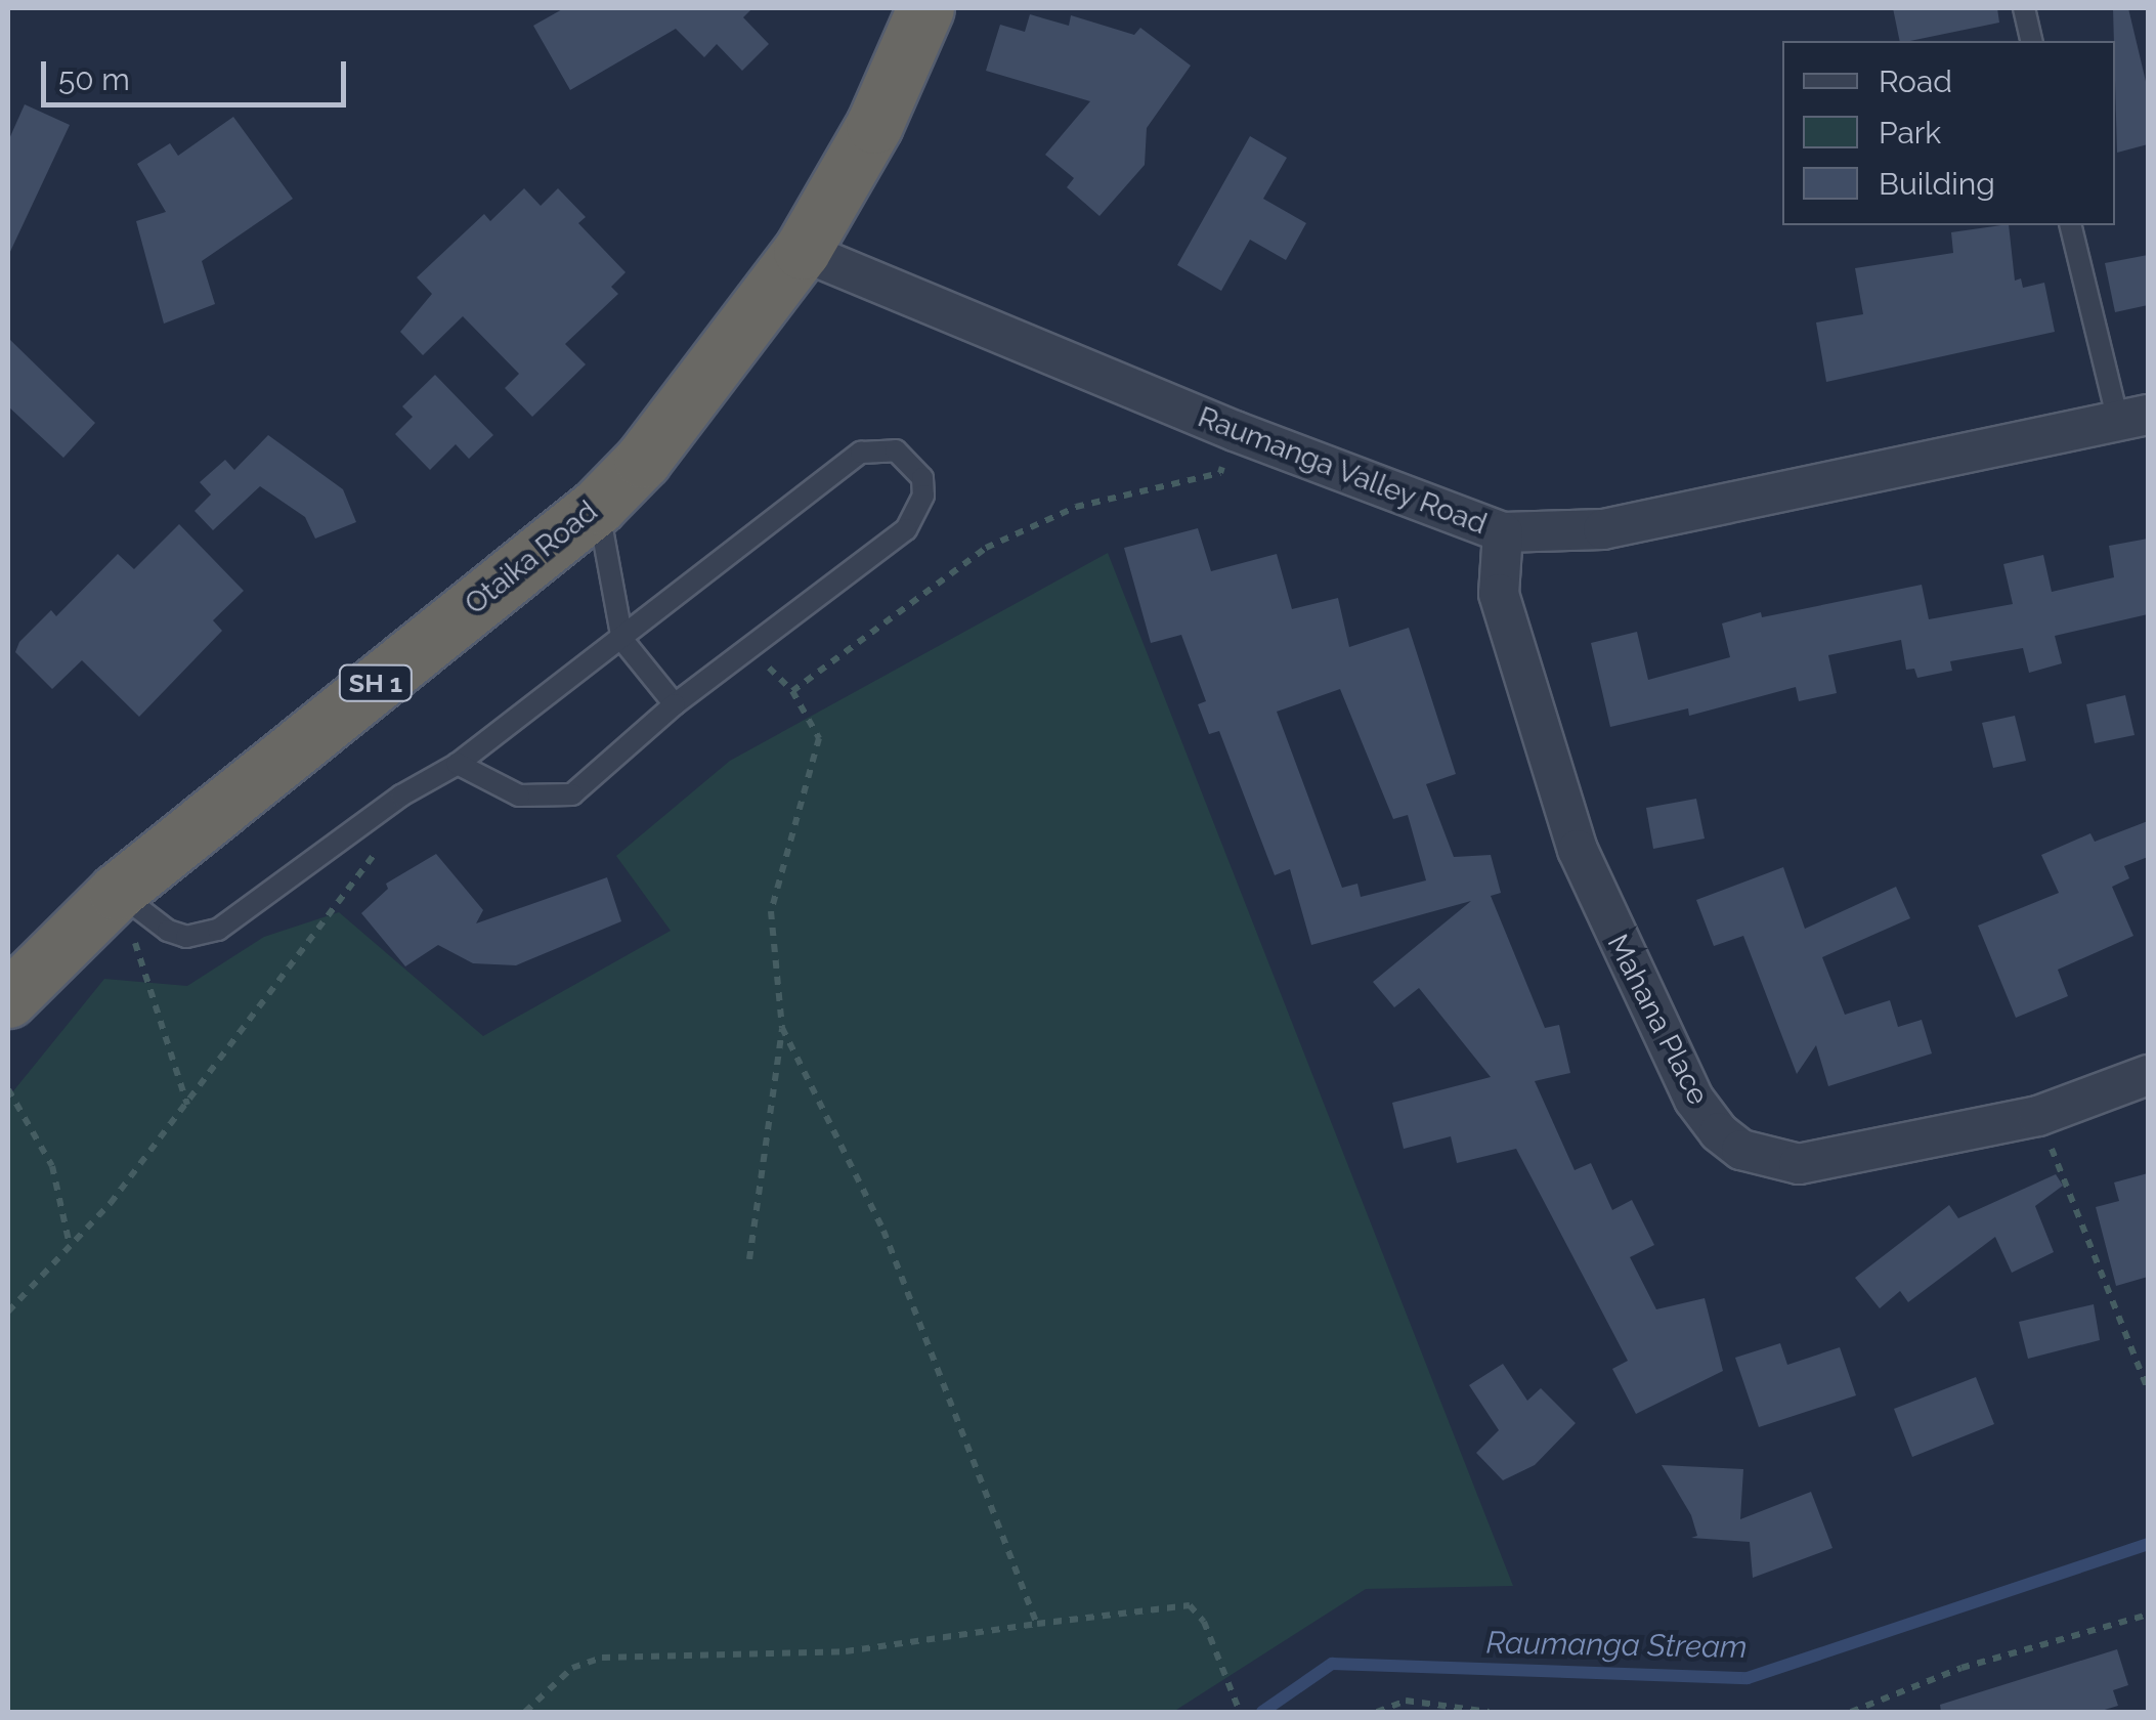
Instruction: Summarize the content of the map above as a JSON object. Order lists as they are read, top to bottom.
{
  "streets": {
    "highway": ["Otaika Road", "SH 1"],
    "street": ["Raumanga Valley Road", "Mahana Place"]
  },
  "crossings": [
    ["Raumanga Valley Road", "Otaika Road"],
    ["Raumanga Valley Road", "Mahana Place"]
  ],
  "water": ["Raumanga Stream"],
  "legend": ["Road", "Park", "Building"],
  "scale_bar": "50 m"
}
